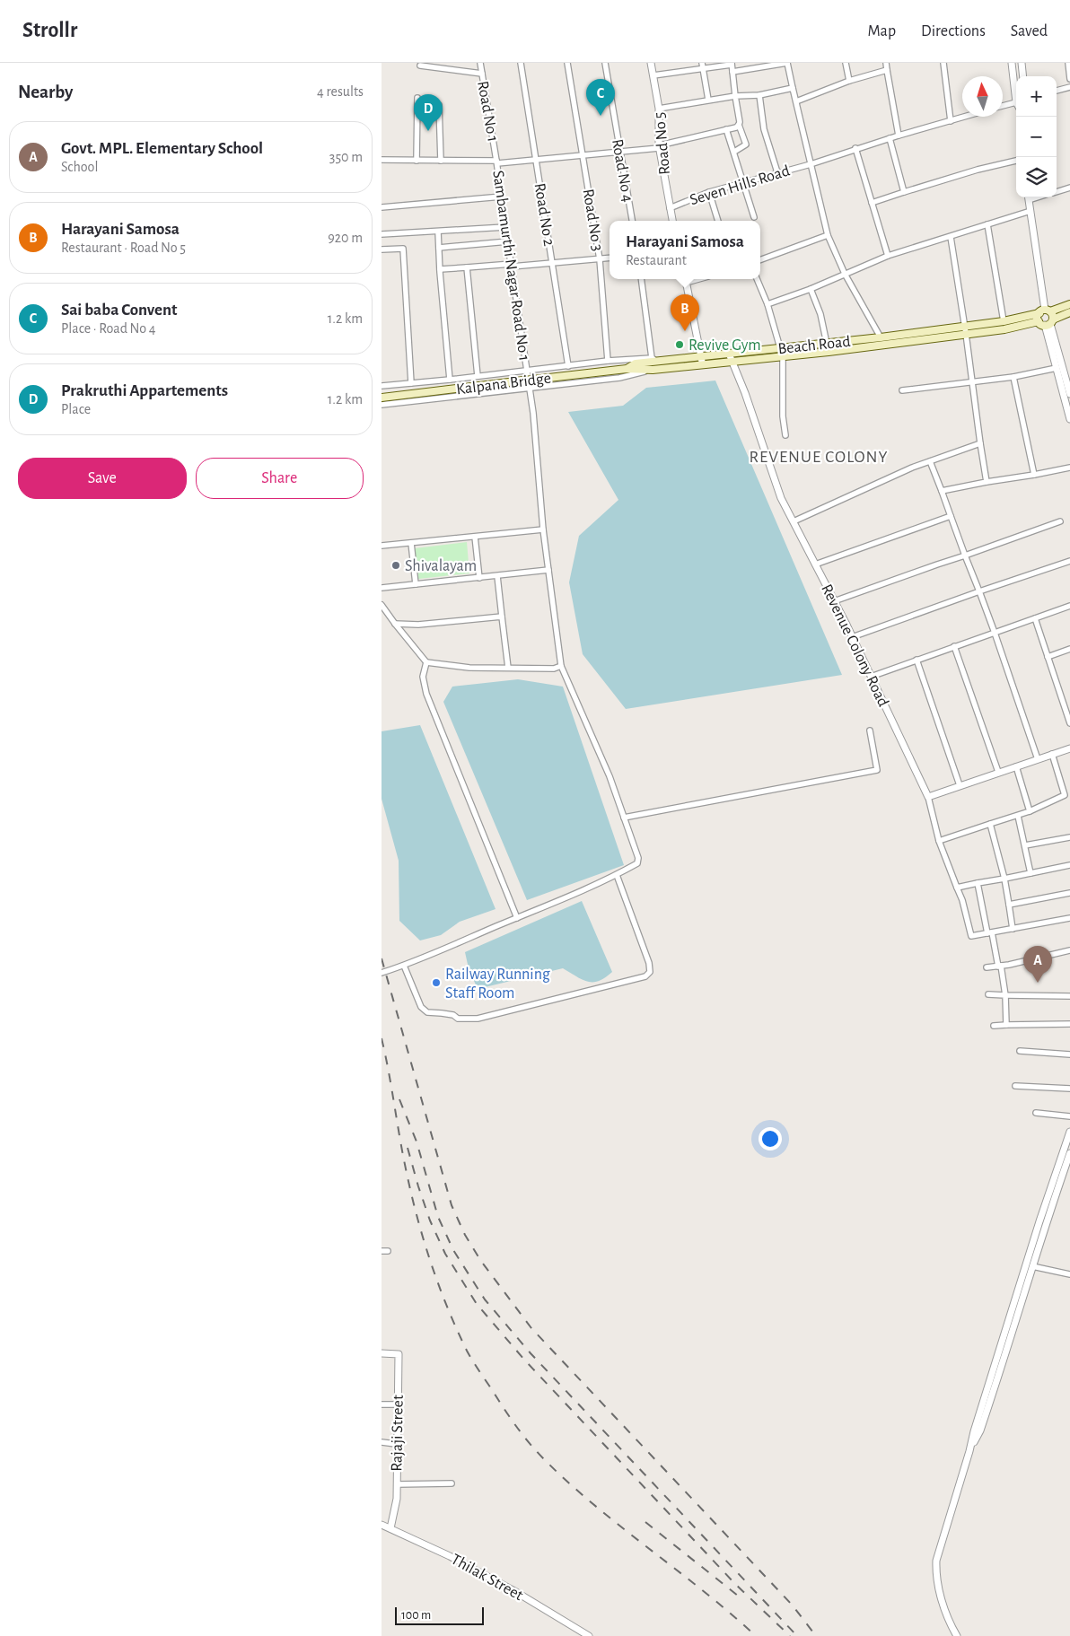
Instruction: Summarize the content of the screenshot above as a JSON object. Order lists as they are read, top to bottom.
{
  "streets": {
    "main road": ["Beach Road", "Kalpana Bridge"],
    "street": [
      "Road No 1",
      "Road No 5",
      "Road No 4",
      "Seven Hills Road",
      "Road No 2",
      "Road No 3",
      "Sambamurthi Nagar Road No 1",
      "Revenue Colony Road",
      "Rajaji Street",
      "Thilak Street"
    ]
  },
  "crossings": [
    ["Road No 1", "Sambamurthi Nagar Road No 1"],
    ["Road No 5", "Seven Hills Road"],
    ["Beach Road", "Kalpana Bridge"],
    ["Beach Road", "Revenue Colony Road"],
    ["Rajaji Street", "Thilak Street"]
  ],
  "districts": ["REVENUE COLONY"],
  "places": ["Revive Gym", "Shivalayam", "Railway Running Staff Room"],
  "scale_bar": "100 m",
  "north": "top",
  "page": {
    "header": "Strollr",
    "nav": ["Map", "Directions", "Saved"],
    "heading": ["Nearby", "4 results"],
    "map_buttons": ["+", "−"],
    "pins": [
      "C",
      "D",
      "B",
      "A"
    ],
    "list": [
      {
        "mark": "A",
        "name": "Govt. MPL. Elementary School",
        "note": "School",
        "value": "350 m"
      },
      {
        "mark": "B",
        "name": "Harayani Samosa",
        "note": "Restaurant · Road No 5",
        "value": "920 m"
      },
      {
        "mark": "C",
        "name": "Sai baba Convent",
        "note": "Place · Road No 4",
        "value": "1.2 km"
      },
      {
        "mark": "D",
        "name": "Prakruthi Appartements",
        "note": "Place",
        "value": "1.2 km"
      }
    ],
    "popup": ["Harayani Samosa", "Restaurant"],
    "buttons": ["Save", "Share"],
    "scale": "100 m"
  }
}
